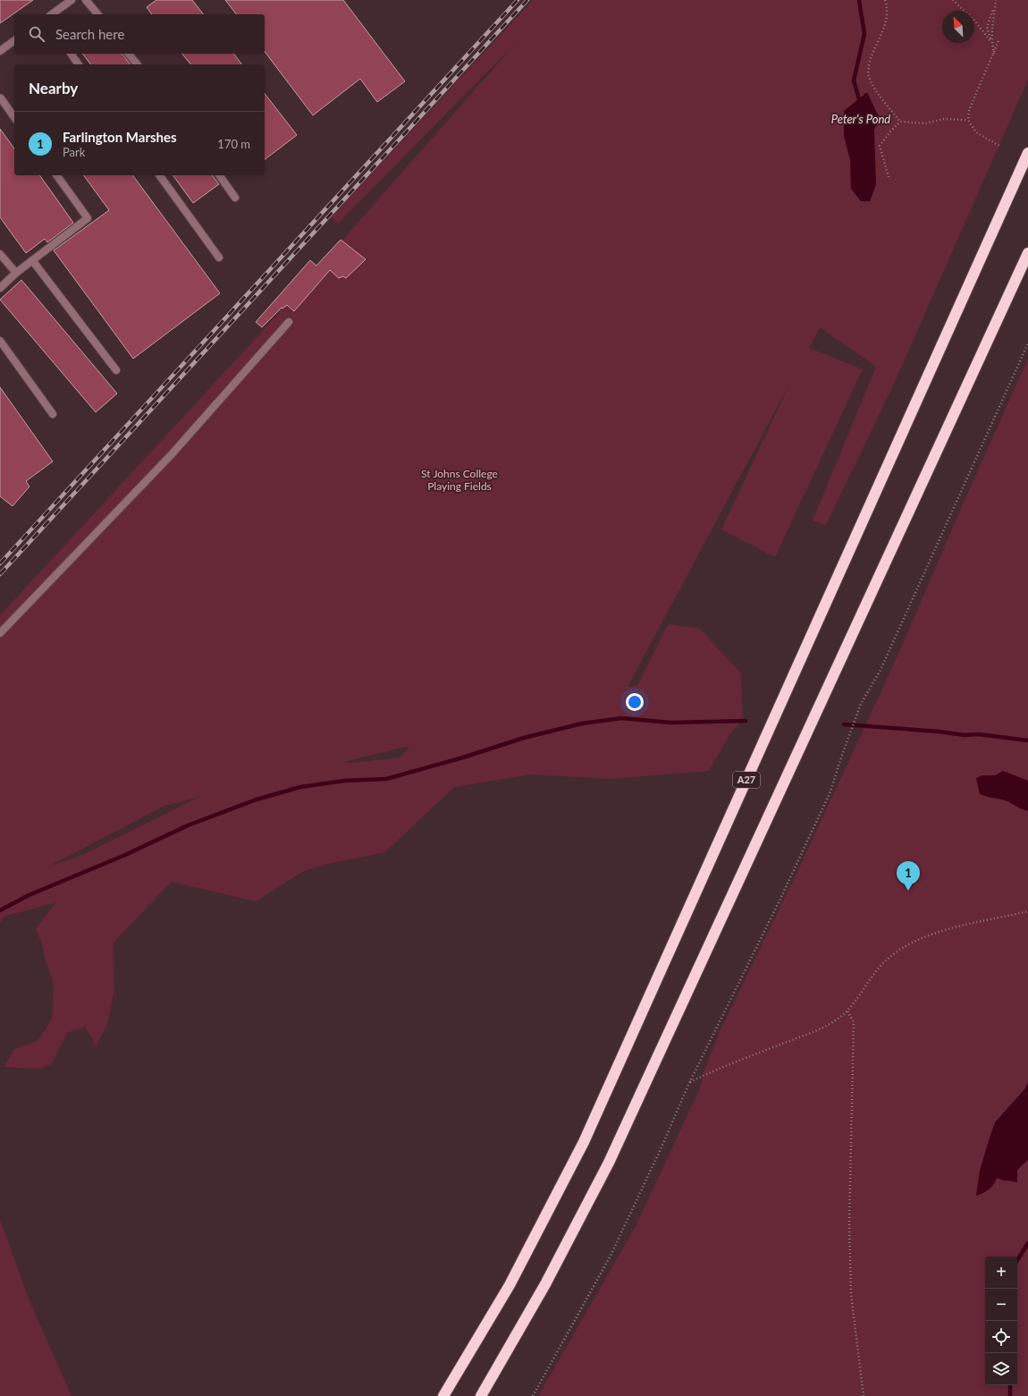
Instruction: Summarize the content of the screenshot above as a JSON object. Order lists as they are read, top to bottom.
{
  "streets": {
    "highway": ["A27"]
  },
  "water": ["Peter's Pond"],
  "parks": ["St Johns College Playing Fields"],
  "north": "top left",
  "page": {
    "search": "Search here",
    "heading": "Nearby",
    "list": [
      {
        "mark": "1",
        "name": "Farlington Marshes",
        "note": "Park",
        "value": "170 m"
      }
    ],
    "pins": "1",
    "map_buttons": ["+", "−"]
  }
}
